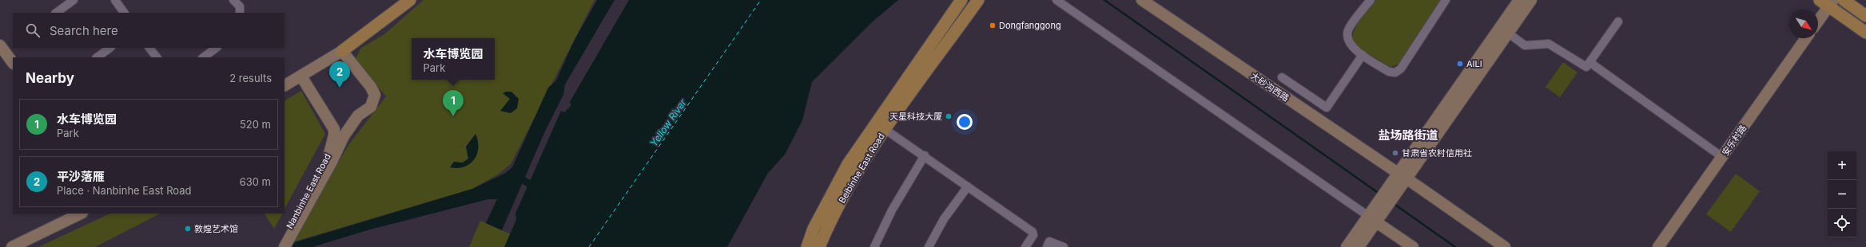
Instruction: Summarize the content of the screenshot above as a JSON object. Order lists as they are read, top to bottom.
{
  "streets": {
    "main road": [
      "大砂沟西路",
      "安乐村路",
      "Beibinhe East Road",
      "Nanbinhe East Road"
    ]
  },
  "districts": ["盐场路街道"],
  "water": ["Yellow River"],
  "places": [
    "Dongfanggong",
    "AILI",
    "天星科技大厦",
    "甘肃省农村信用社",
    "敦煌艺术馆"
  ],
  "north": "bottom right",
  "page": {
    "search": "Search here",
    "popup": ["水车博览园", "Park"],
    "heading": ["Nearby", "2 results"],
    "pins": ["2", "1"],
    "list": [
      {
        "mark": "1",
        "name": "水车博览园",
        "note": "Park",
        "value": "520 m"
      },
      {
        "mark": "2",
        "name": "平沙落雁",
        "note": "Place · Nanbinhe East Road",
        "value": "630 m"
      }
    ],
    "map_buttons": ["+", "−"]
  }
}
